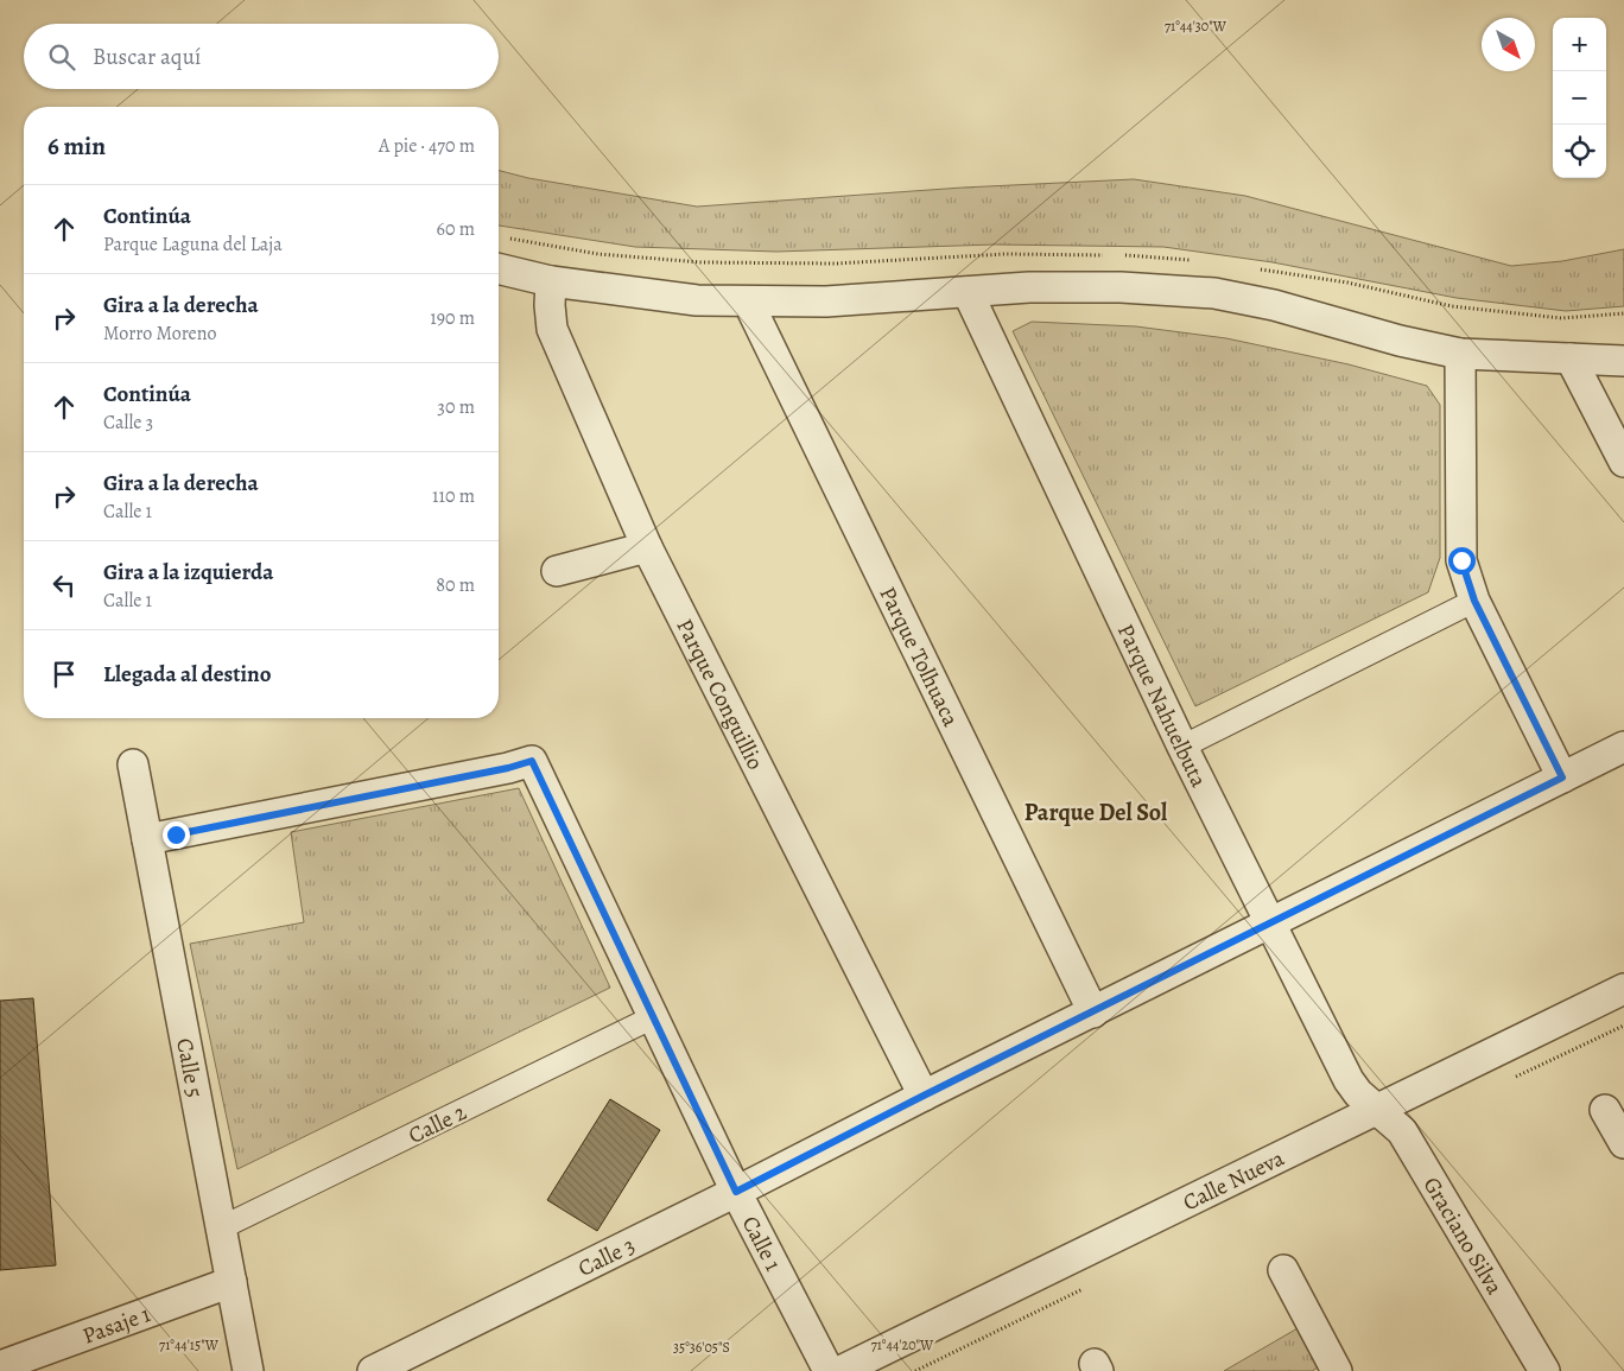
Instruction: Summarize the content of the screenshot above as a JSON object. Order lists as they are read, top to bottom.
{
  "streets": {
    "street": [
      "Parque Tolhuaca",
      "Parque Conguillio",
      "Parque Nahuelbuta",
      "Calle 5",
      "Calle 2",
      "Calle Nueva",
      "Graciano Silva",
      "Calle 1",
      "Calle 3",
      "Pasaje 1"
    ]
  },
  "crossings": [
    ["Parque Tolhuaca", "Calle 3"],
    ["Parque Conguillio", "Calle 3"],
    ["Parque Nahuelbuta", "Calle Nueva"],
    ["Parque Nahuelbuta", "Graciano Silva"],
    ["Parque Nahuelbuta", "Calle 3"],
    ["Calle 5", "Calle 2"],
    ["Calle 5", "Calle 1"],
    ["Calle 5", "Pasaje 1"],
    ["Calle 2", "Calle 1"],
    ["Calle Nueva", "Graciano Silva"],
    ["Calle 1", "Calle 3"]
  ],
  "districts": ["Parque Del Sol"],
  "north": "bottom right",
  "page": {
    "map_buttons": ["+", "−"],
    "search": "Buscar aquí",
    "heading": ["6 min", "A pie · 470 m"],
    "list": [
      ["Continúa", "Parque Laguna del Laja", "60 m"],
      ["Gira a la derecha", "Morro Moreno", "190 m"],
      ["Continúa", "Calle 3", "30 m"],
      ["Gira a la derecha", "Calle 1", "110 m"],
      ["Gira a la izquierda", "Calle 1", "80 m"],
      "Llegada al destino"
    ]
  },
  "coordinates": [
    "71°44'30\"W",
    "71°44'15\"W",
    "71°44'20\"W",
    "35°36'05\"S"
  ]
}
